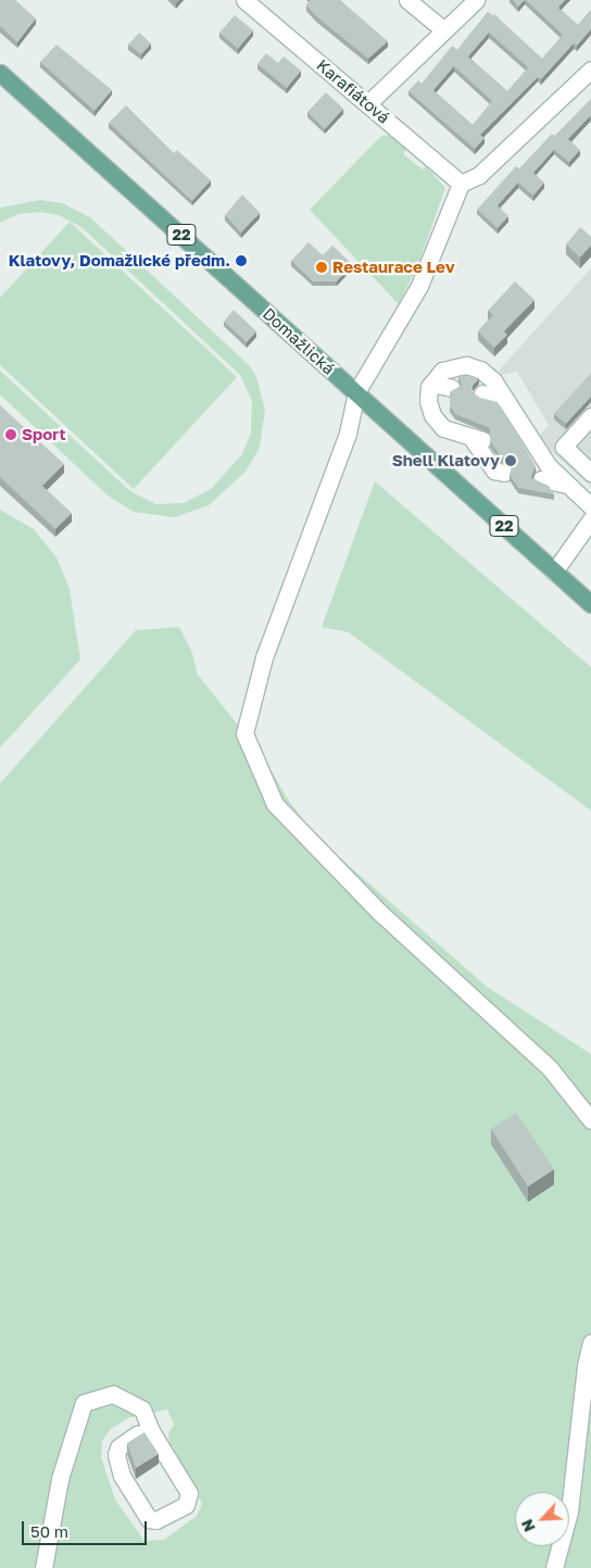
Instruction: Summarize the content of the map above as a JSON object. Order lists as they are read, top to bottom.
{
  "streets": {
    "main road": ["22", "Domažlická"],
    "street": ["Karafiátová"]
  },
  "places": [
    "Klatovy, Domažlické předm.",
    "Restaurace Lev",
    "Sport",
    "Shell Klatovy"
  ],
  "scale_bar": "50 m",
  "north": "bottom left"
}
